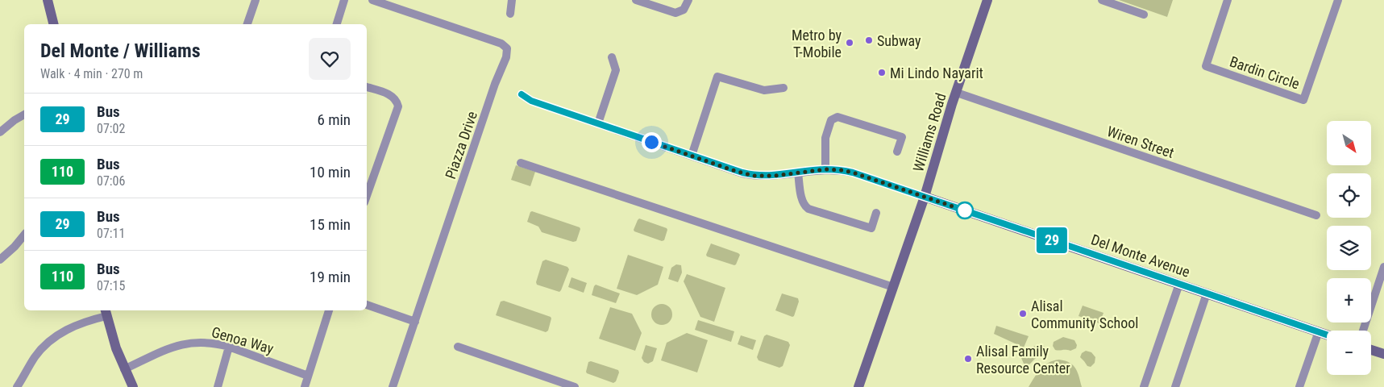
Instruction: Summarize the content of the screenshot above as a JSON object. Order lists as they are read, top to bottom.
{
  "streets": {
    "street": [
      "Bardin Circle",
      "Williams Road",
      "Wiren Street",
      "Piazza Drive",
      "Del Monte Avenue",
      "Genoa Way"
    ]
  },
  "crossings": [
    ["Williams Road", "Wiren Street"],
    ["Williams Road", "Del Monte Avenue"]
  ],
  "places": [
    "Subway",
    "Metro by T-Mobile",
    "Mi Lindo Nayarit",
    "Alisal Community School",
    "Alisal Family Resource Center"
  ],
  "lines": ["bus line 29"],
  "north": "bottom right",
  "page": {
    "on_map": "29",
    "heading": ["Del Monte / Williams", "Walk · 4 min · 270 m"],
    "list": [
      {
        "mark": "29",
        "name": "Bus",
        "note": "07:02",
        "value": "6 min"
      },
      {
        "mark": "110",
        "name": "Bus",
        "note": "07:06",
        "value": "10 min"
      },
      {
        "mark": "29",
        "name": "Bus",
        "note": "07:11",
        "value": "15 min"
      },
      {
        "mark": "110",
        "name": "Bus",
        "note": "07:15",
        "value": "19 min"
      }
    ],
    "map_buttons": ["+", "−"]
  }
}
